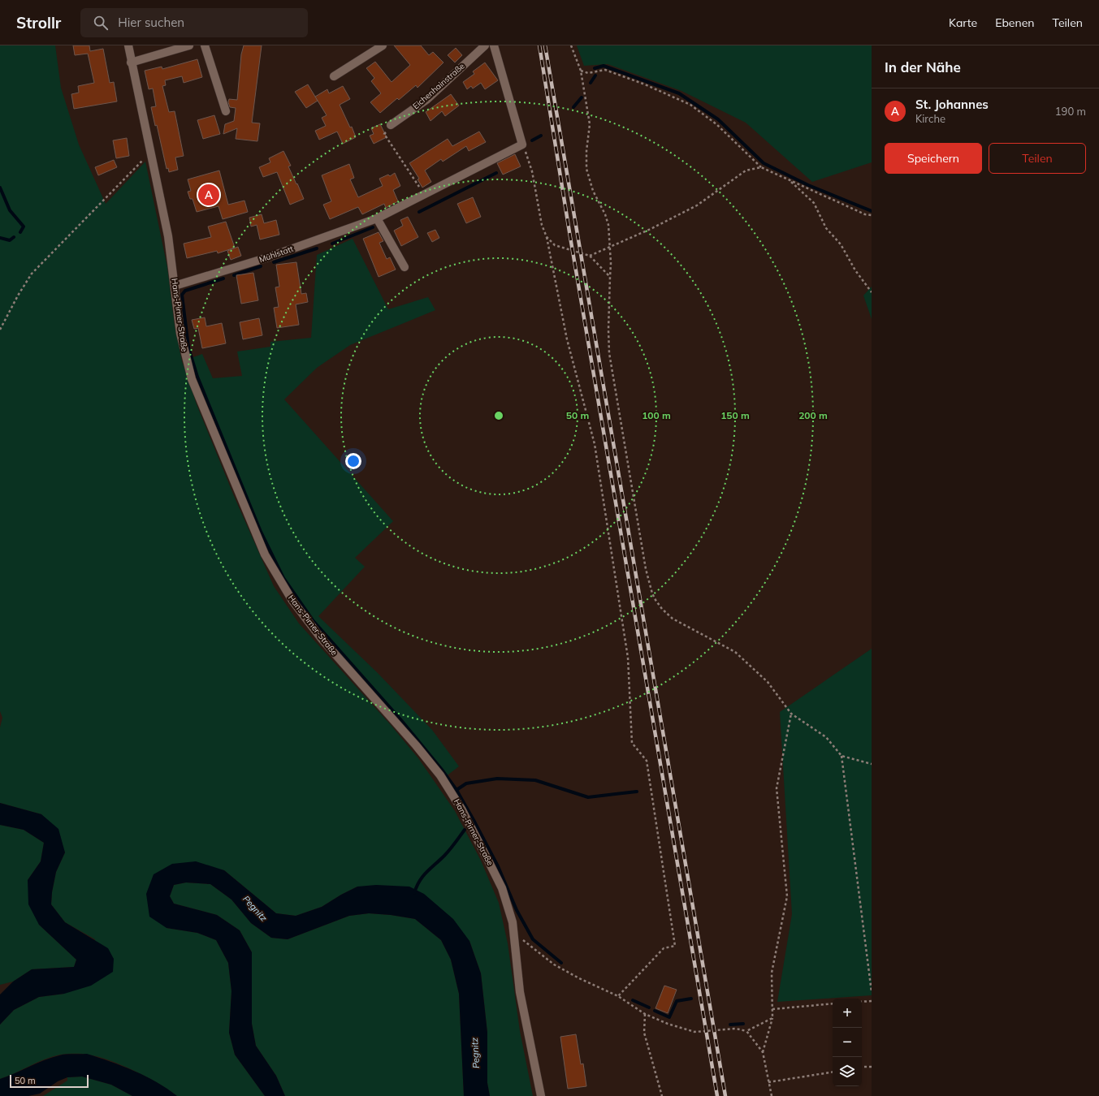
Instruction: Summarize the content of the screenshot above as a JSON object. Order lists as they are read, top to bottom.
{
  "streets": {
    "street": ["Eichenhainstraße", "Mühlstatt", "Hans-Pirner-Straße"]
  },
  "crossings": [
    ["Mühlstatt", "Hans-Pirner-Straße"]
  ],
  "water": ["Pegnitz"],
  "scale_bar": "50 m",
  "page": {
    "header": "Strollr",
    "search": "Hier suchen",
    "nav": ["Karte", "Ebenen", "Teilen"],
    "heading": "In der Nähe",
    "list": [
      {
        "mark": "A",
        "name": "St. Johannes",
        "note": "Kirche",
        "value": "190 m"
      }
    ],
    "buttons": ["Speichern", "Teilen"],
    "pins": "A",
    "map_buttons": ["+", "−"],
    "scale": "50 m"
  },
  "rings": [
    "50 m",
    "100 m",
    "150 m",
    "200 m"
  ]
}
